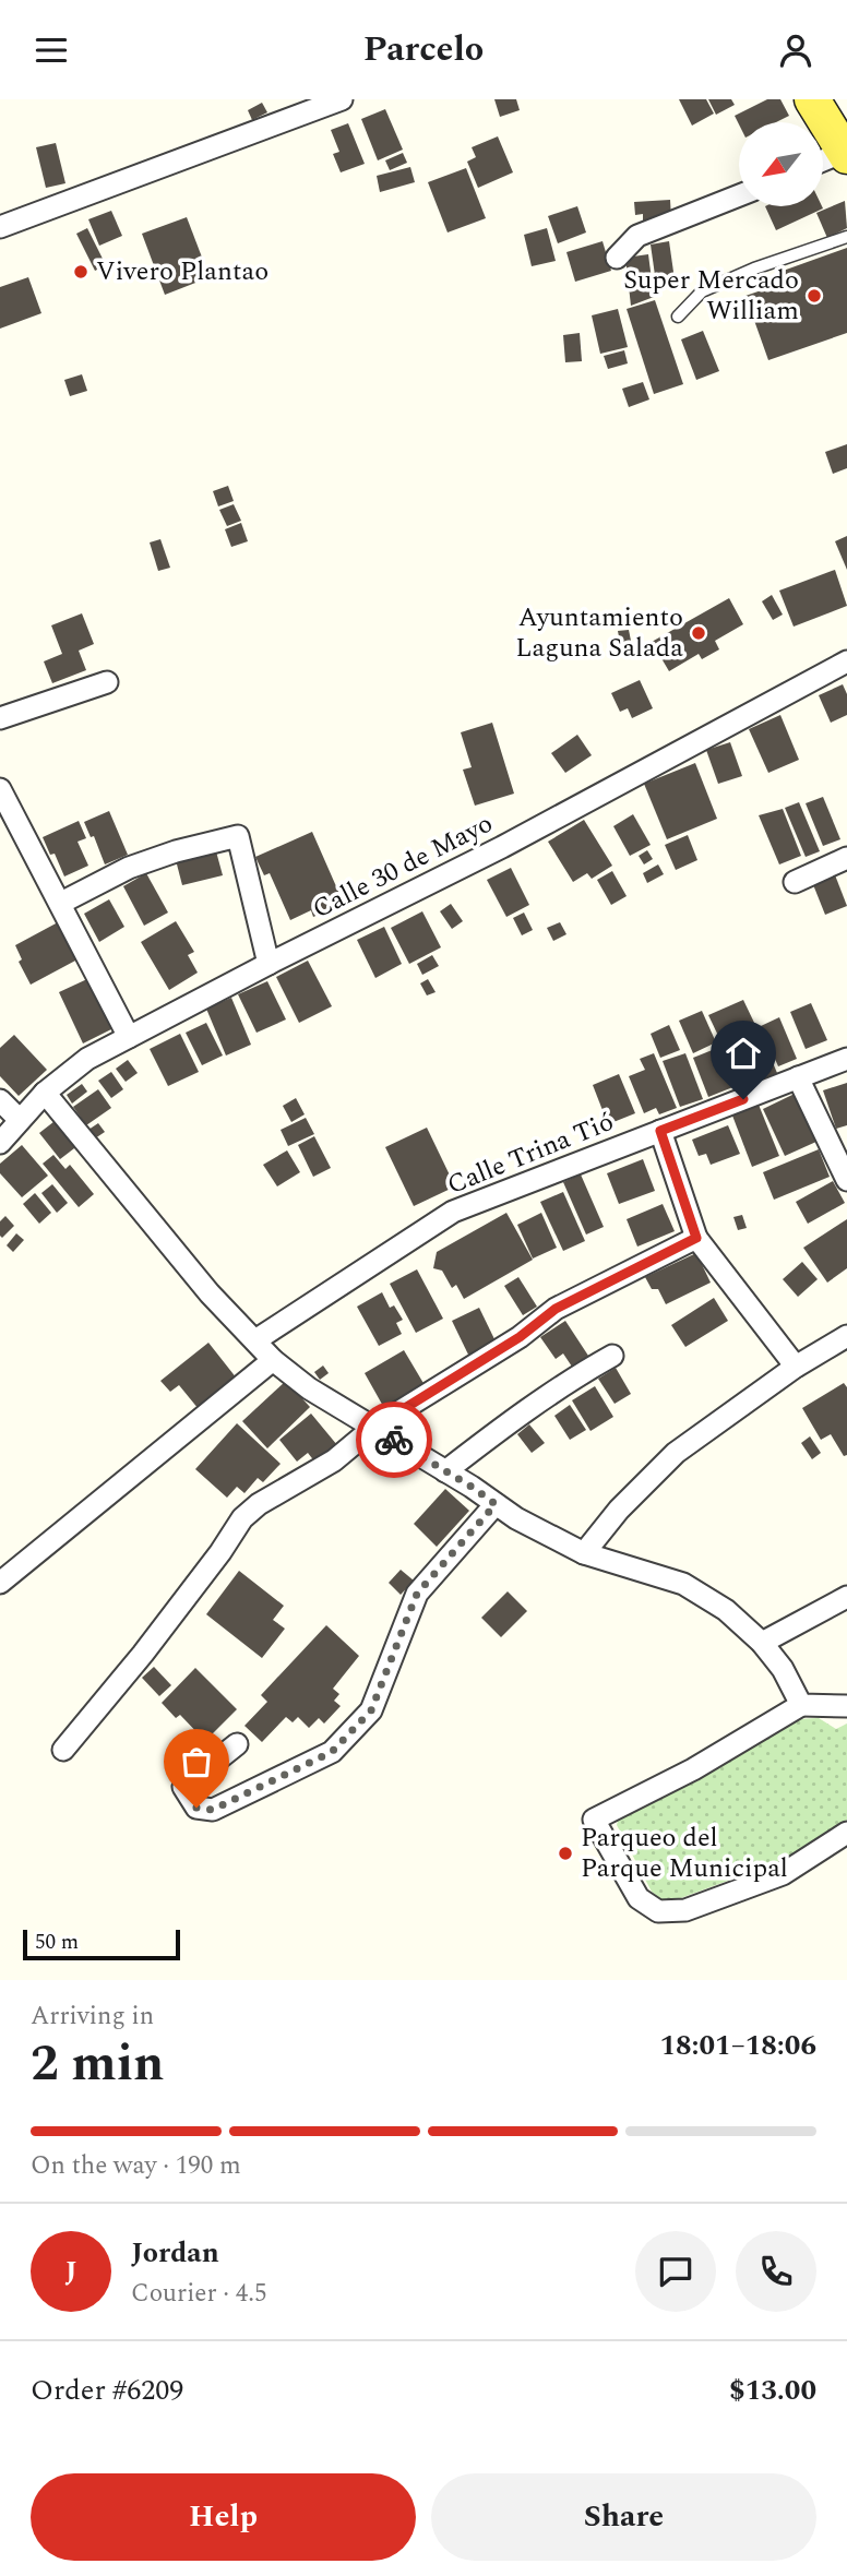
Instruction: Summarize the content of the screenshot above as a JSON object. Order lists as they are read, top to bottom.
{
  "streets": {
    "street": ["Calle 30 de Mayo", "Calle Trina Tió"]
  },
  "places": [
    "Vivero Plantao",
    "Super Mercado William",
    "Ayuntamiento Laguna Salada",
    "Parqueo del Parque Municipal"
  ],
  "scale_bar": "50 m",
  "north": "bottom left",
  "page": {
    "header": "Parcelo",
    "scale": "50 m",
    "heading": ["2 min", "Arriving in", "18:01–18:06"],
    "panel": [
      "Jordan",
      "Courier · 4.5",
      "Order #6209",
      "$13.00"
    ],
    "bar": "On the way · 190 m",
    "round": "J",
    "buttons": ["Help", "Share"]
  }
}
